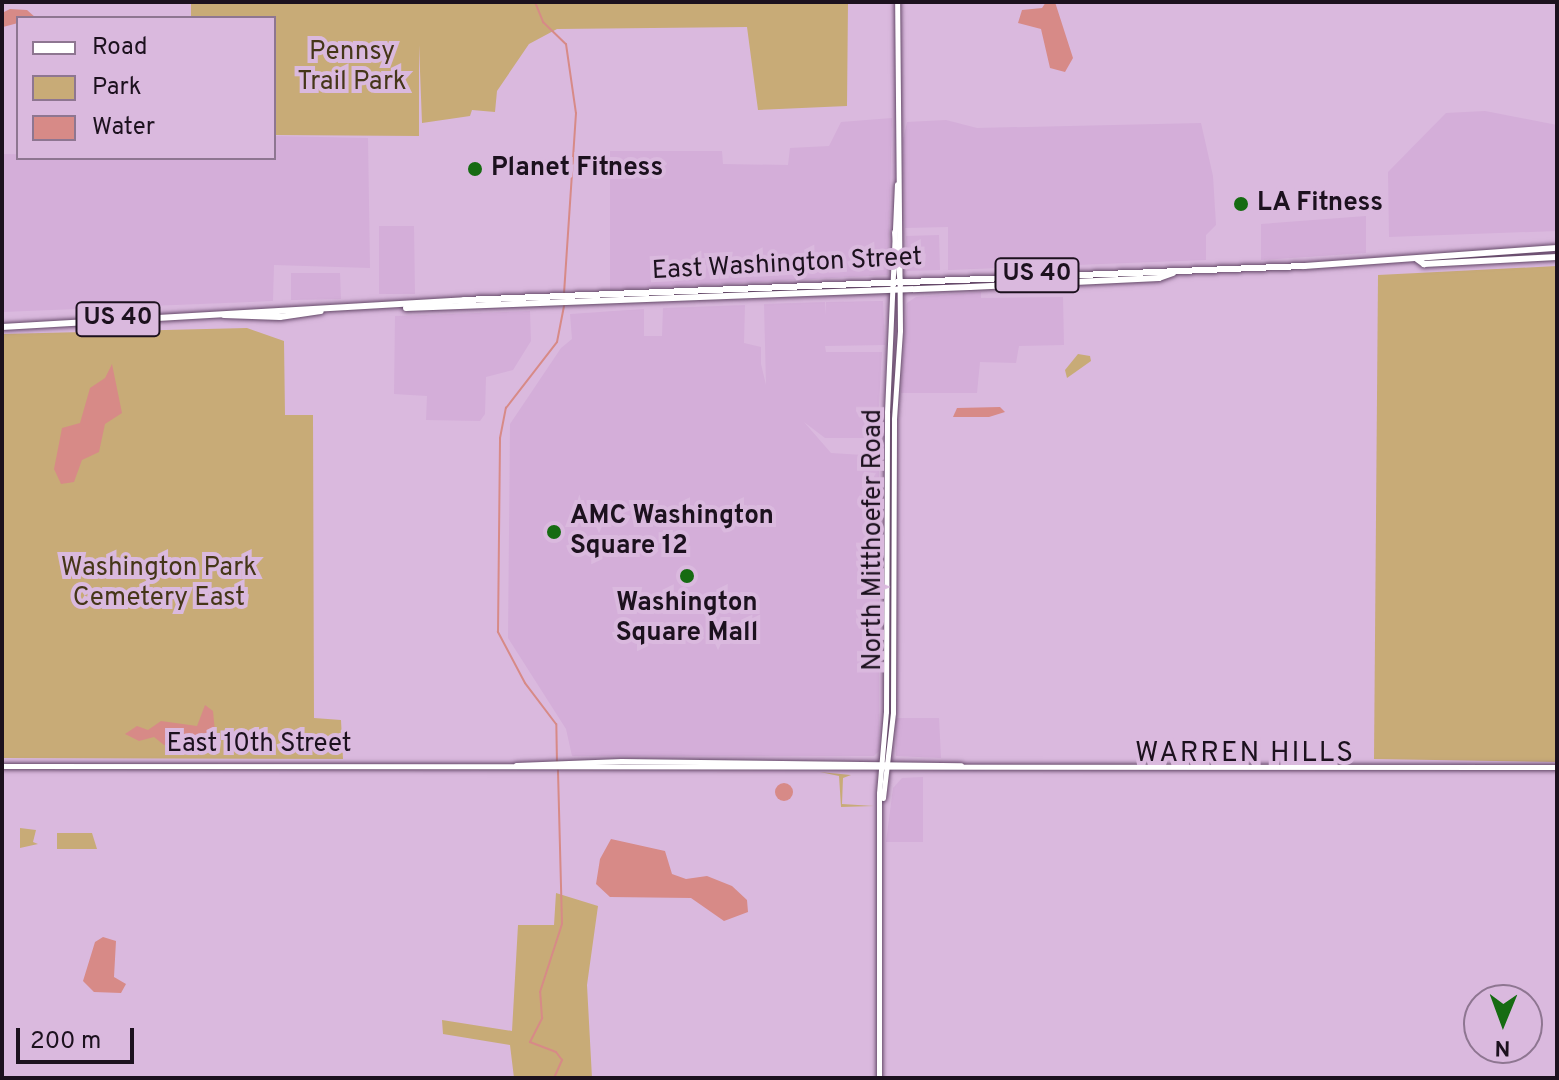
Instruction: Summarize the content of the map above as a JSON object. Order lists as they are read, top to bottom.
{
  "streets": {
    "main road": [
      "East Washington Street",
      "US 40",
      "North Mitthoefer Road",
      "East 10th Street"
    ]
  },
  "crossings": [
    ["East Washington Street", "North Mitthoefer Road"],
    ["North Mitthoefer Road", "East 10th Street"]
  ],
  "districts": ["WARREN HILLS"],
  "parks": ["Pennsy Trail Park", "Washington Park Cemetery East"],
  "places": [
    "Planet Fitness",
    "LA Fitness",
    "AMC Washington Square 12",
    "Washington Square Mall"
  ],
  "legend": ["Road", "Park", "Water"],
  "scale_bar": "200 m",
  "north": "bottom"
}
